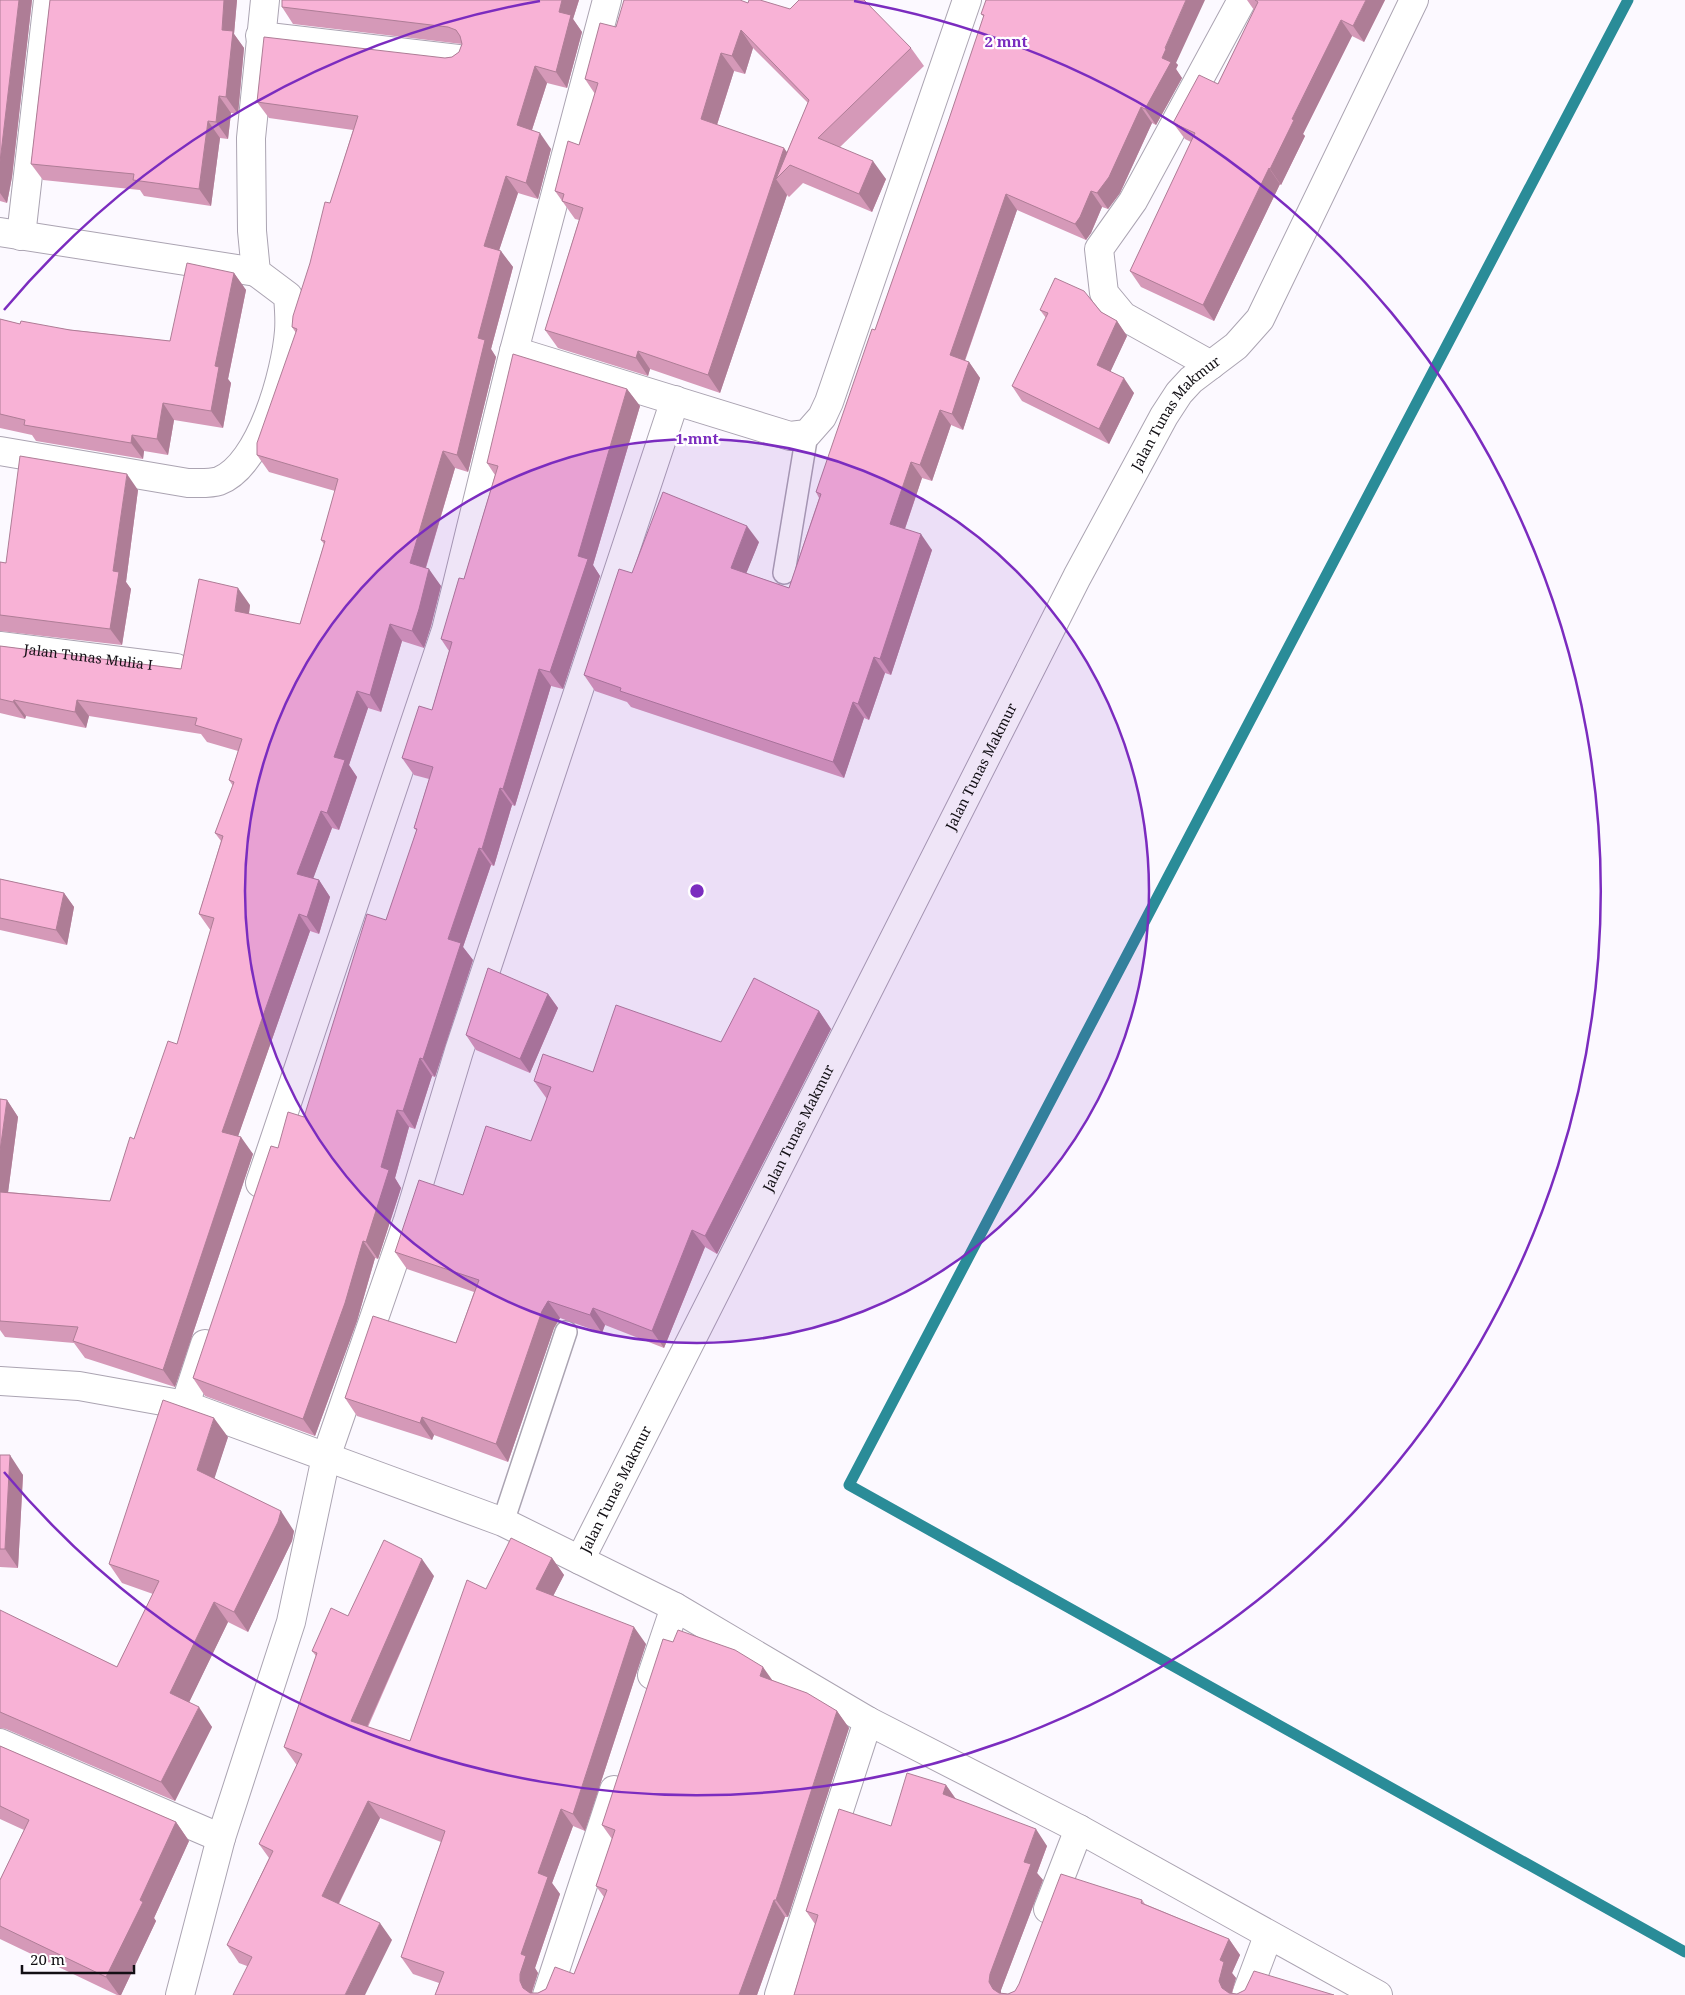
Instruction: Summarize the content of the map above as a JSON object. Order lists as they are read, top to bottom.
{
  "streets": {
    "street": ["Jalan Tunas Makmur", "Jalan Tunas Mulia I"]
  },
  "scale_bar": "20 m",
  "rings": ["2 mnt", "1 mnt"]
}
